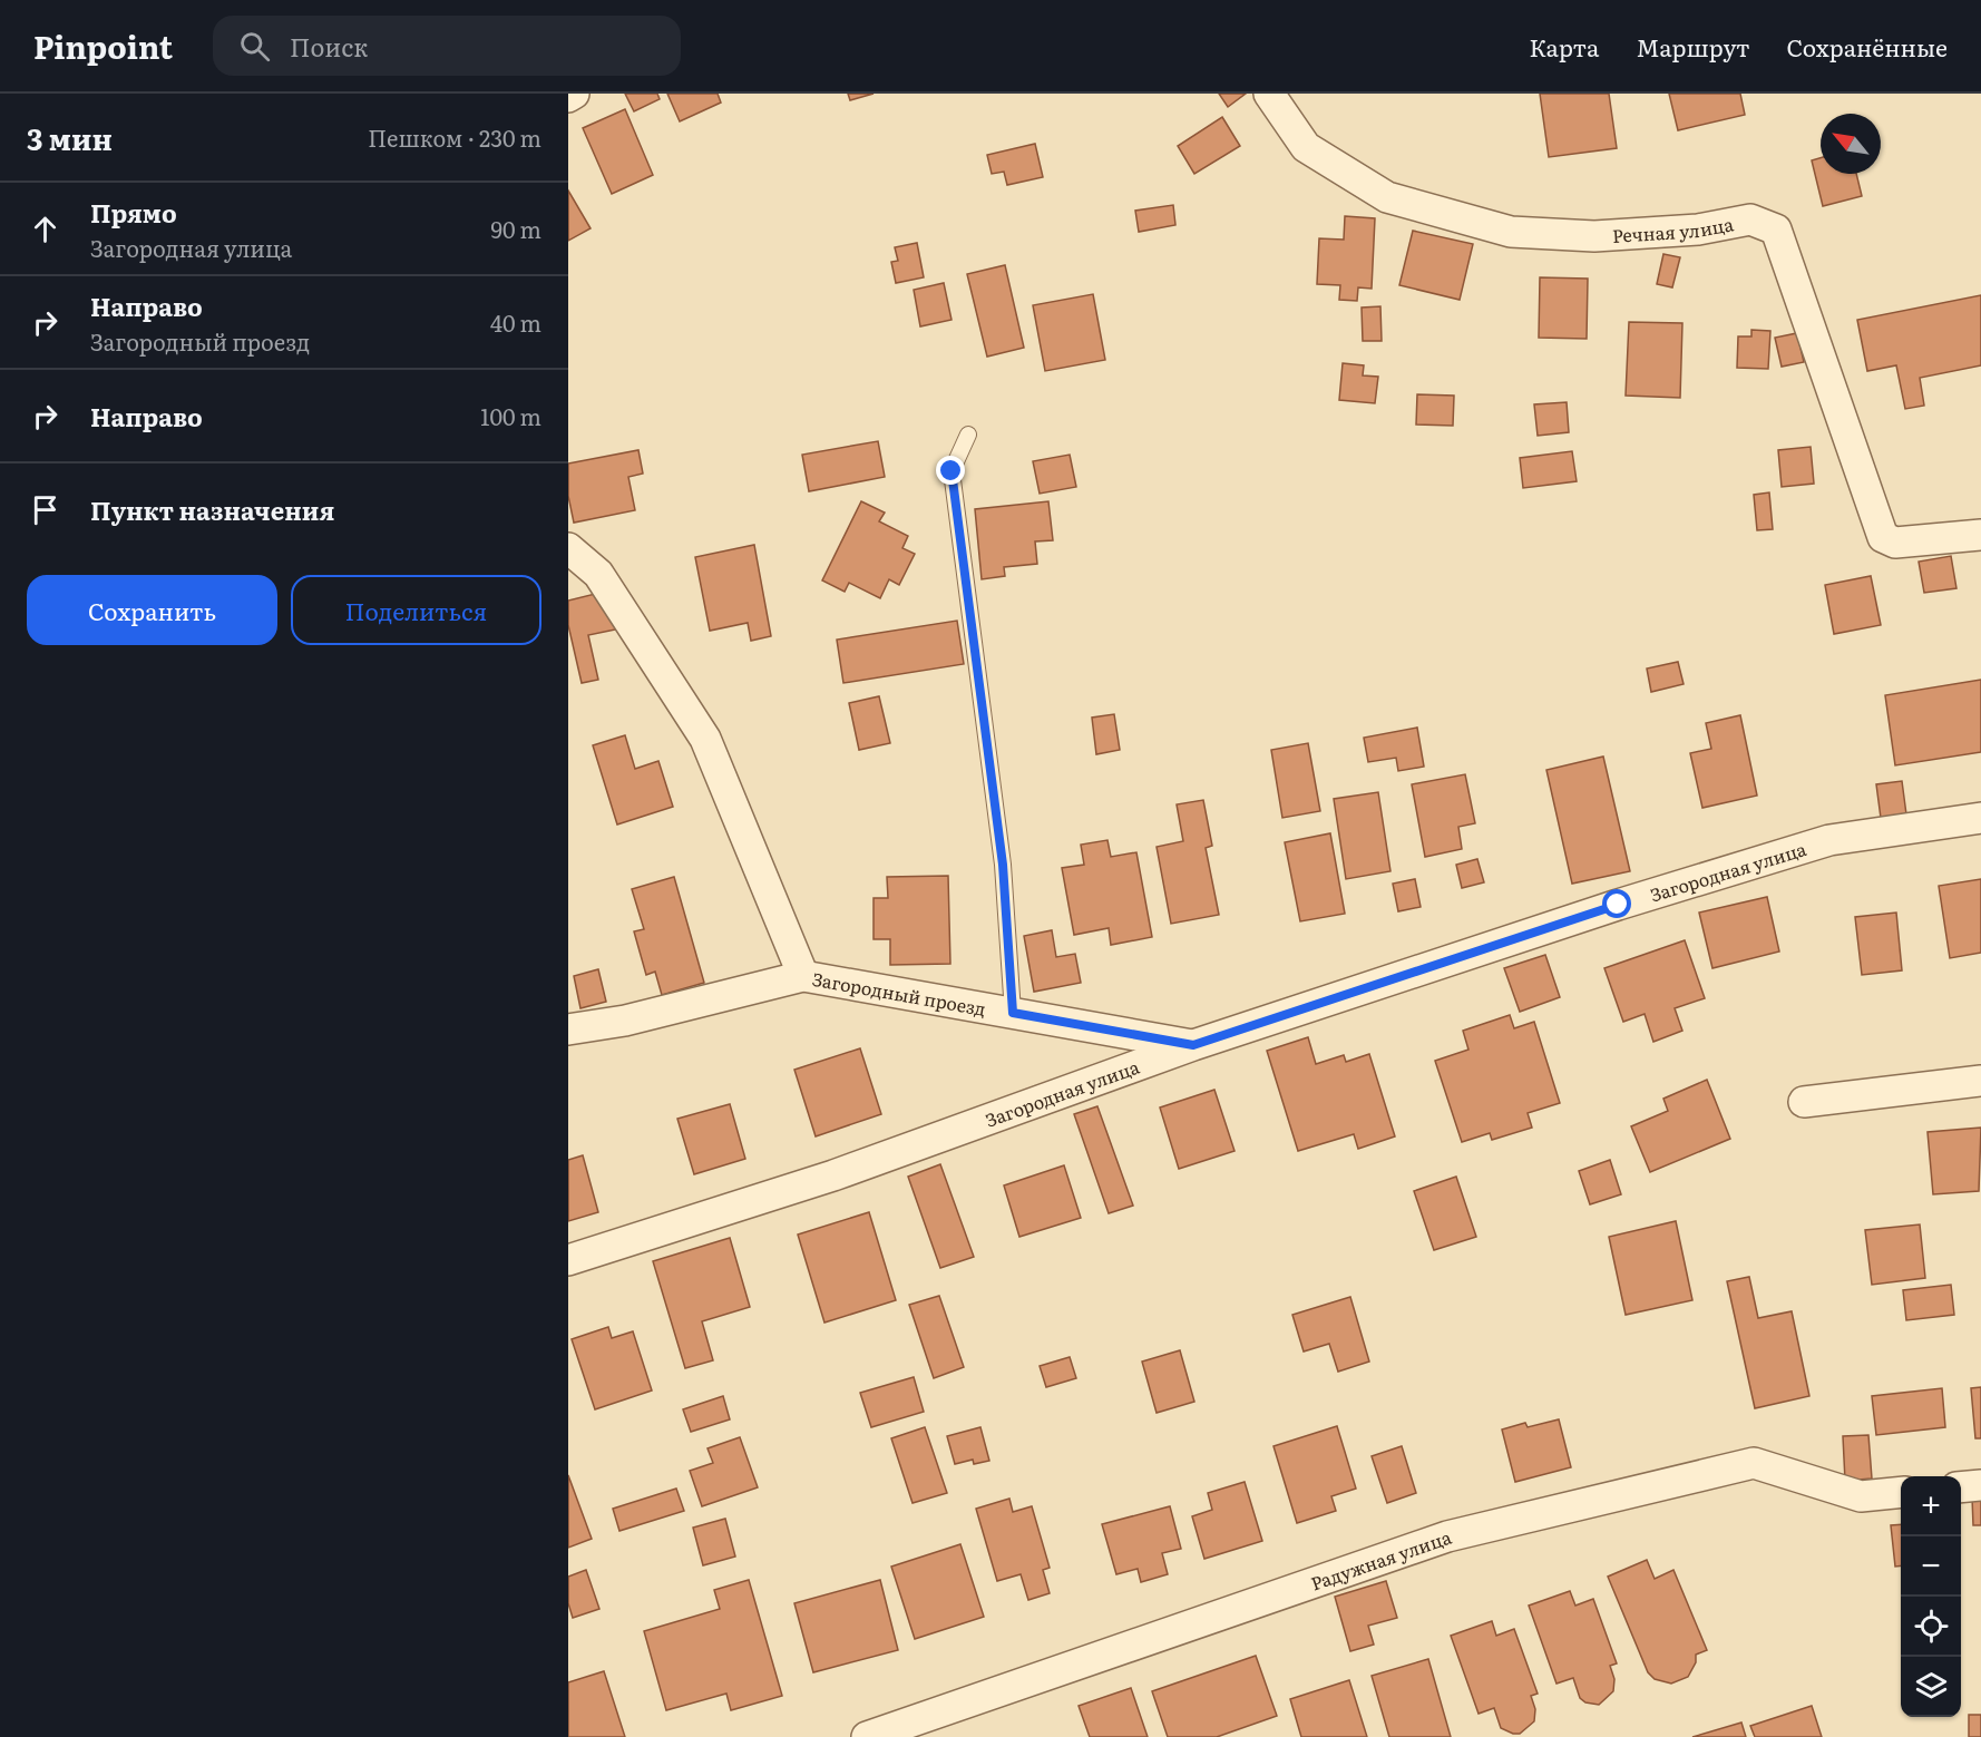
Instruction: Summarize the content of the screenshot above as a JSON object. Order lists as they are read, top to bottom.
{
  "streets": {
    "street": [
      "Речная улица",
      "Загородная улица",
      "Загородный проезд",
      "Радужная улица"
    ]
  },
  "crossings": [
    ["Загородная улица", "Загородный проезд"]
  ],
  "north": "top left",
  "page": {
    "header": "Pinpoint",
    "search": "Поиск",
    "nav": ["Карта", "Маршрут", "Сохранённые"],
    "heading": ["3 мин", "Пешком · 230 m"],
    "list": [
      ["Прямо", "Загородная улица", "90 m"],
      ["Направо", "Загородный проезд", "40 m"],
      ["Направо", "100 m"],
      "Пункт назначения"
    ],
    "buttons": ["Сохранить", "Поделиться"],
    "map_buttons": ["+", "−"]
  }
}
